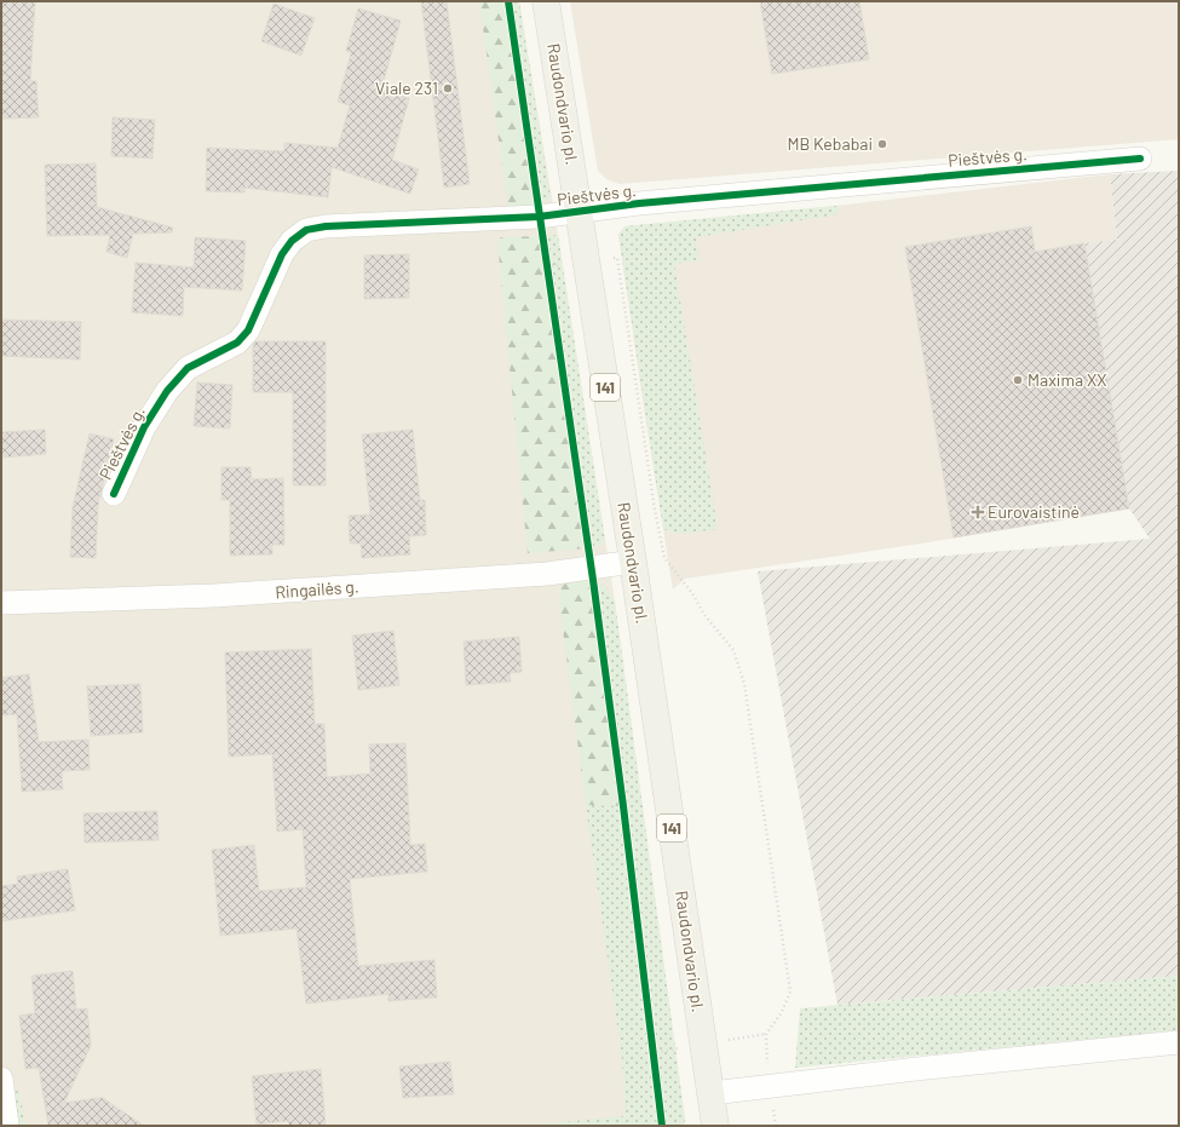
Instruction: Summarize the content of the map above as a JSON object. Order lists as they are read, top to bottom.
{
  "streets": {
    "main road": ["Raudondvario pl.", "141"],
    "street": ["Pieštvės g.", "Ringailės g."]
  },
  "crossings": [
    ["Raudondvario pl.", "Pieštvės g."],
    ["Raudondvario pl.", "Ringailės g."]
  ],
  "places": {
    "other": ["Viale 231", "MB Kebabai", "Maxima XX"],
    "health": ["Eurovaistinė"]
  }
}
